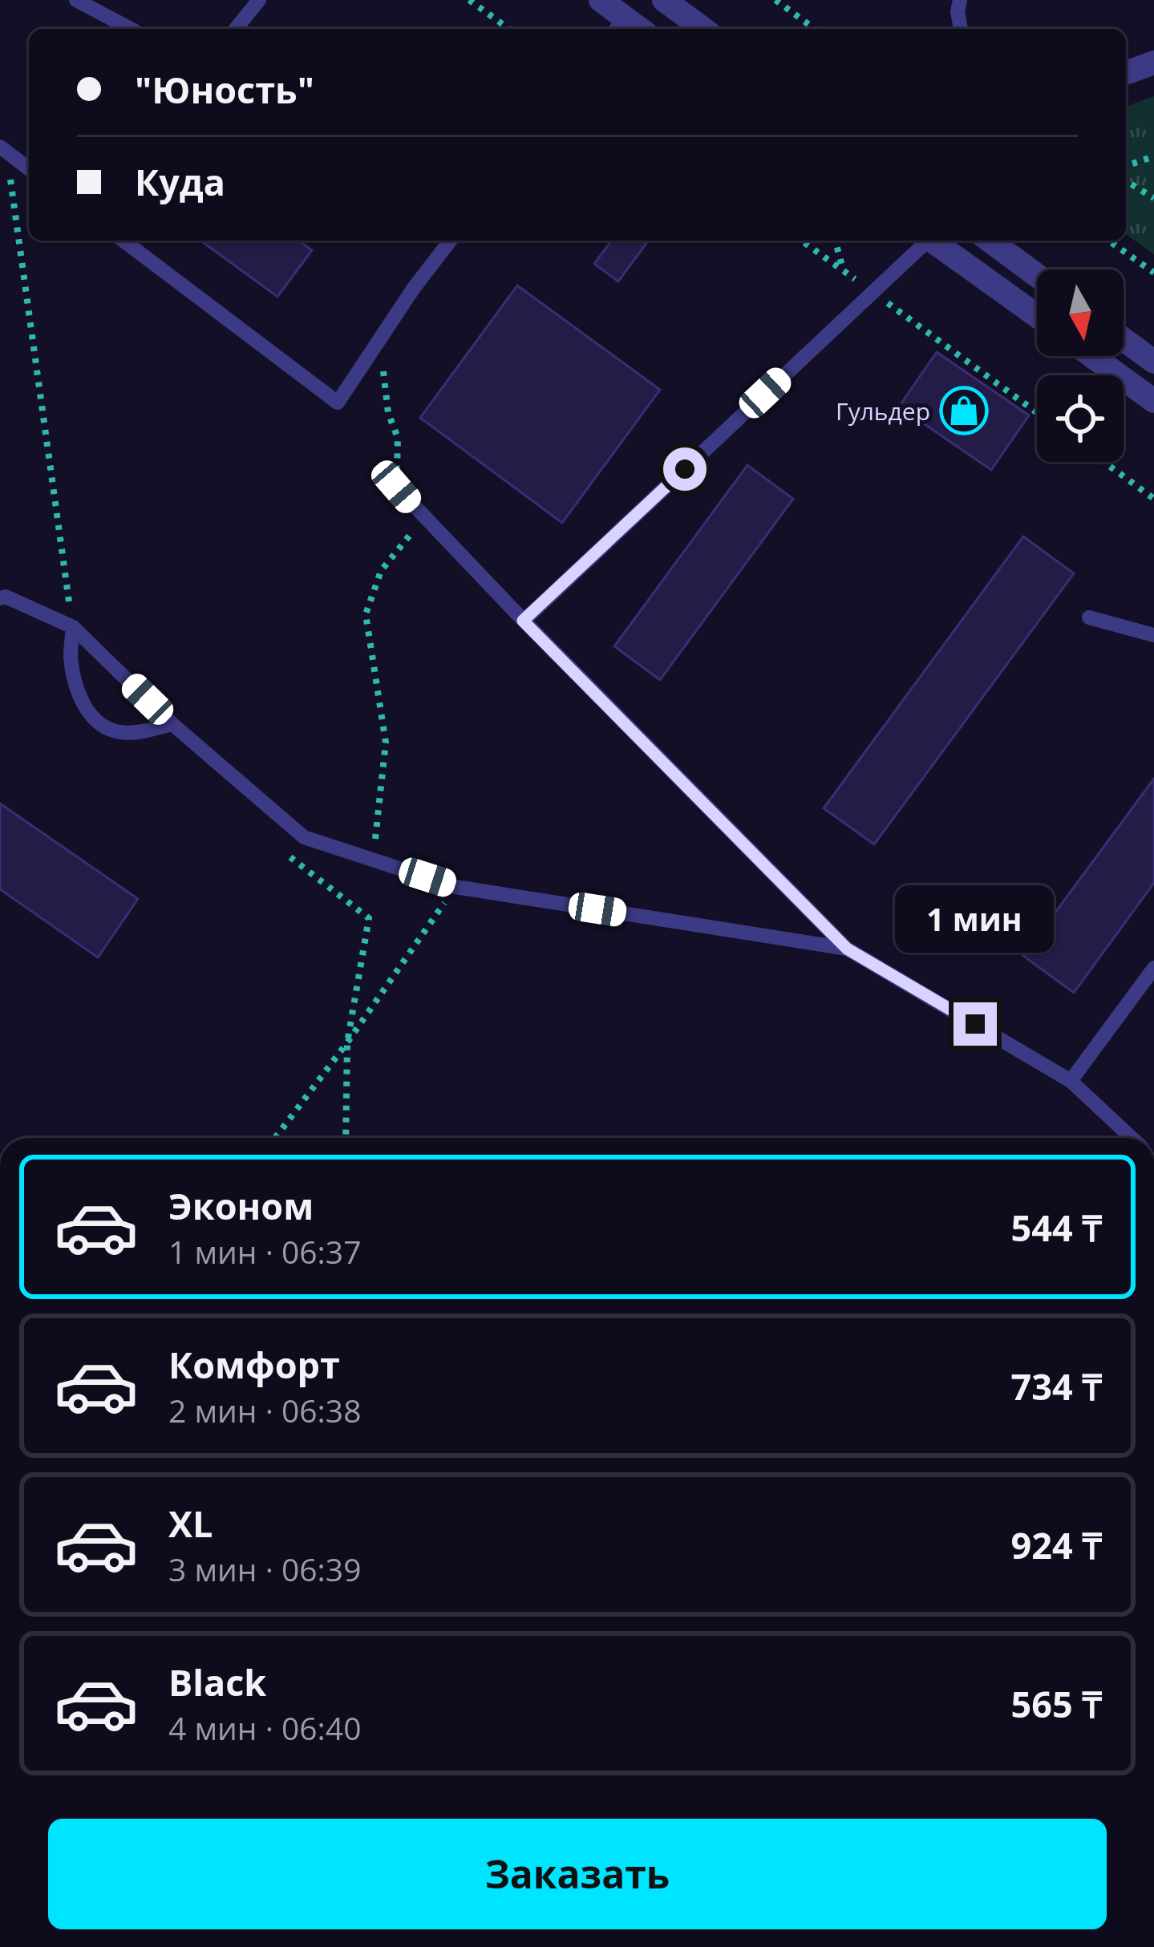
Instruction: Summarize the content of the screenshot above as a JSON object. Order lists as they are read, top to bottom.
{
  "places": {
    "shop": ["Гульдер"]
  },
  "north": "bottom",
  "page": {
    "banner": ["\"Юность\"", "Куда"],
    "bubble": "1 мин",
    "list": [
      {
        "name": "Эконом",
        "note": "1 мин · 06:37",
        "value": "544 ₸"
      },
      {
        "name": "Комфорт",
        "note": "2 мин · 06:38",
        "value": "734 ₸"
      },
      {
        "name": "XL",
        "note": "3 мин · 06:39",
        "value": "924 ₸"
      },
      {
        "name": "Black",
        "note": "4 мин · 06:40",
        "value": "565 ₸"
      }
    ],
    "buttons": "Заказать"
  }
}
